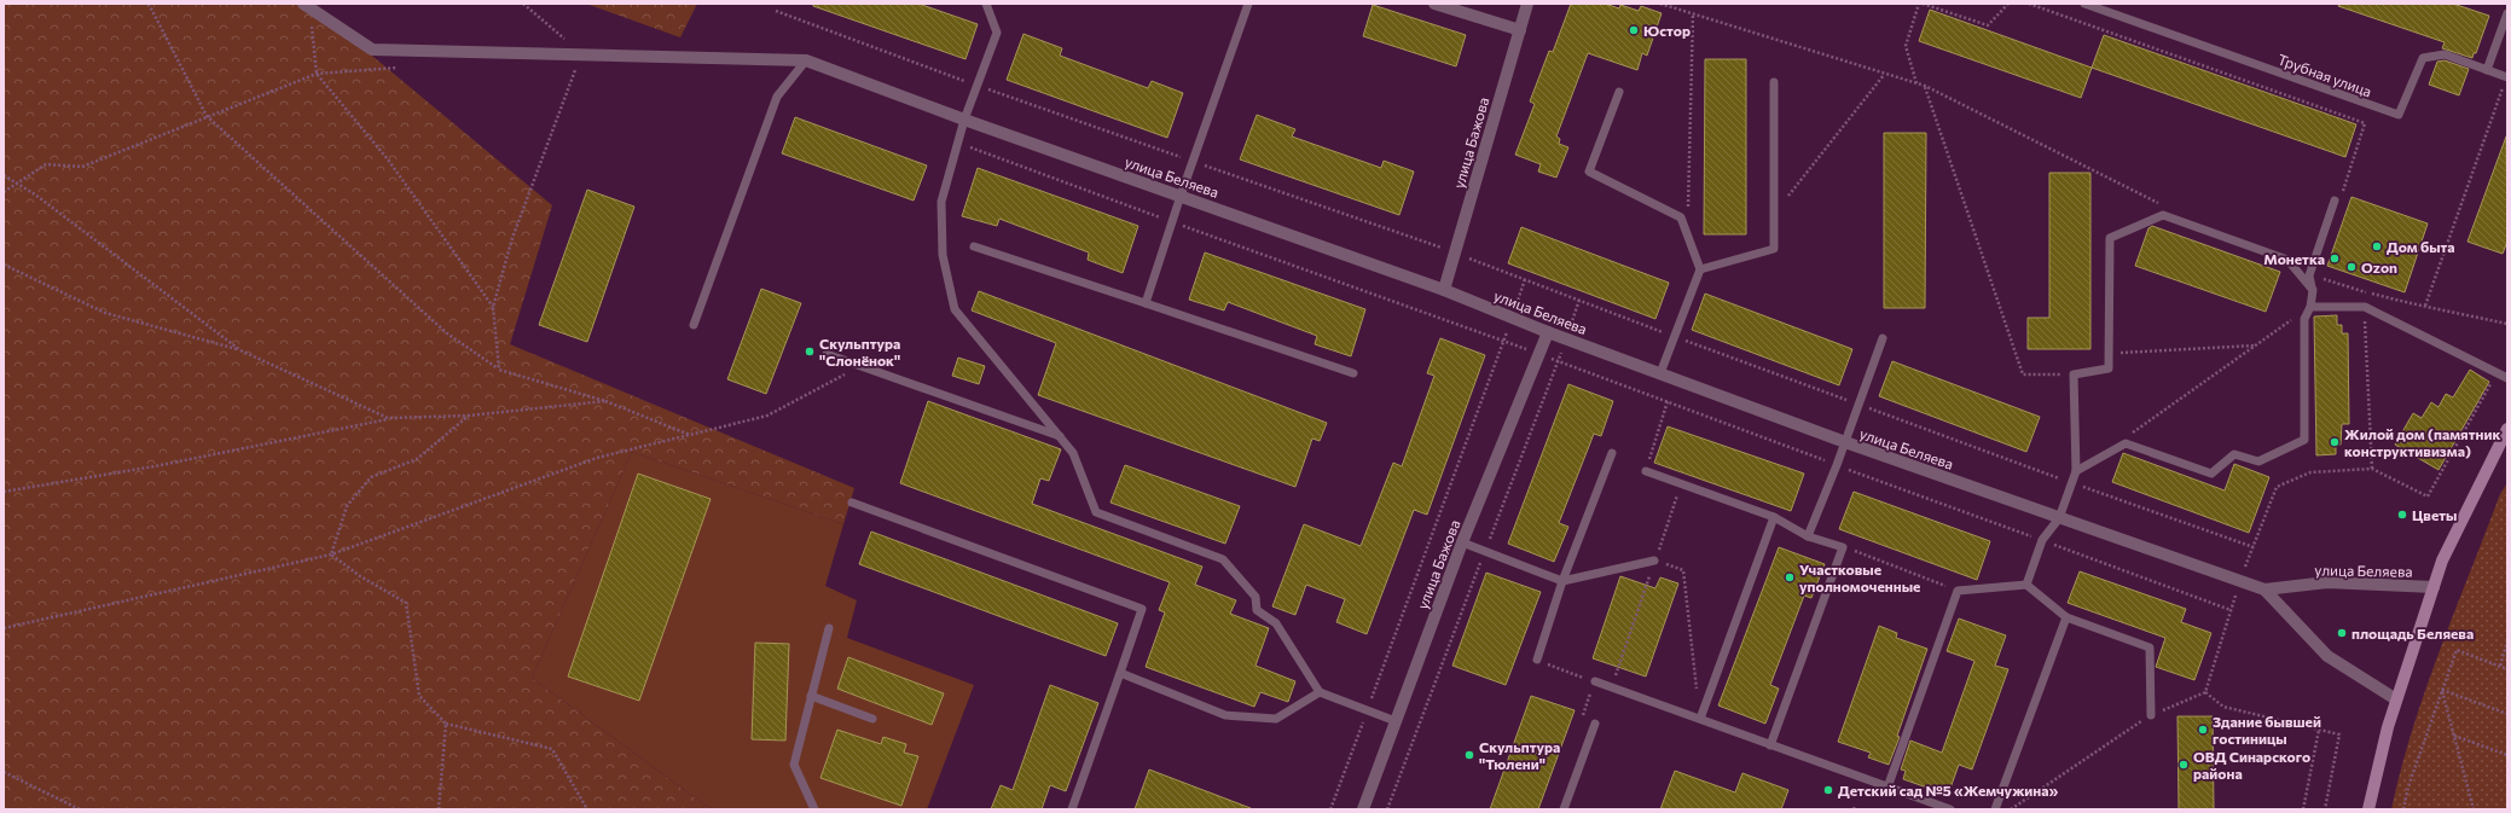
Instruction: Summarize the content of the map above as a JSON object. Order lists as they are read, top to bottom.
{
  "streets": {
    "street": ["улица Бажова", "улица Беляева"],
    "lane": ["Трубная улица"]
  },
  "crossings": [
    ["улица Бажова", "улица Беляева"]
  ],
  "places": [
    "Юстор",
    "Дом быта",
    "Монетка",
    "Ozon",
    "Скульптура \"Слонёнок\"",
    "Жилой дом (памятник конструктивизма)",
    "Цветы",
    "Участковые уполномоченные",
    "площадь Беляева",
    "Здание бывшей гостиницы",
    "Скульптура \"Тюлени\"",
    "ОВД Синарского района",
    "Детский сад №5 «Жемчужина»"
  ]
}
